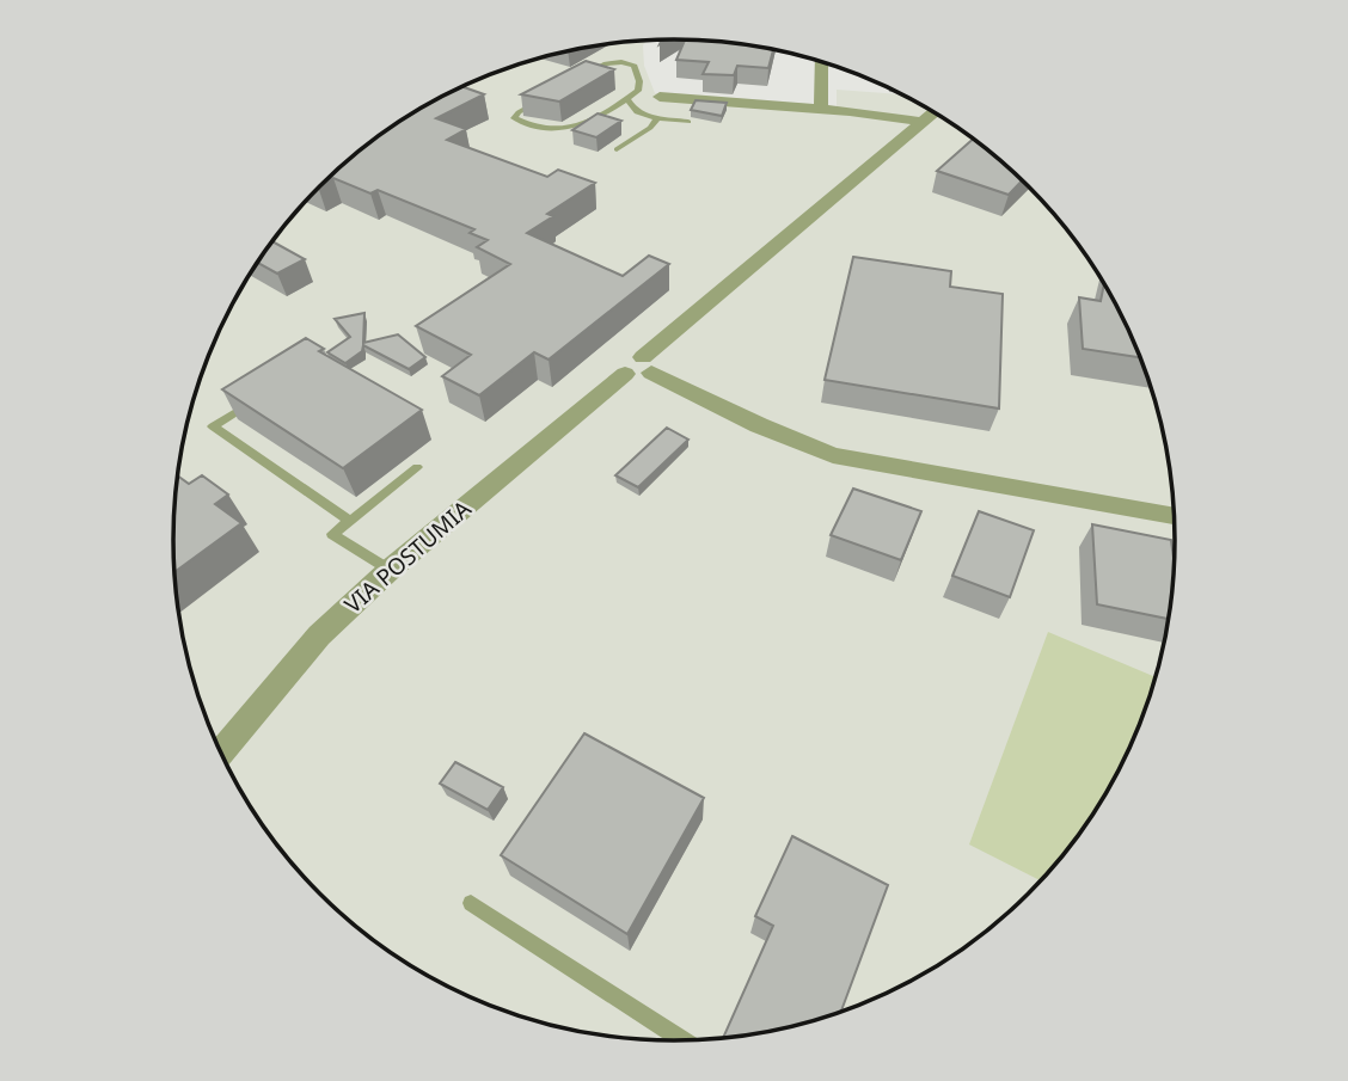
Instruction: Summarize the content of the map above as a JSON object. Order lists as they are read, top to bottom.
{
  "streets": {
    "street": ["VIA POSTUMIA"]
  }
}
